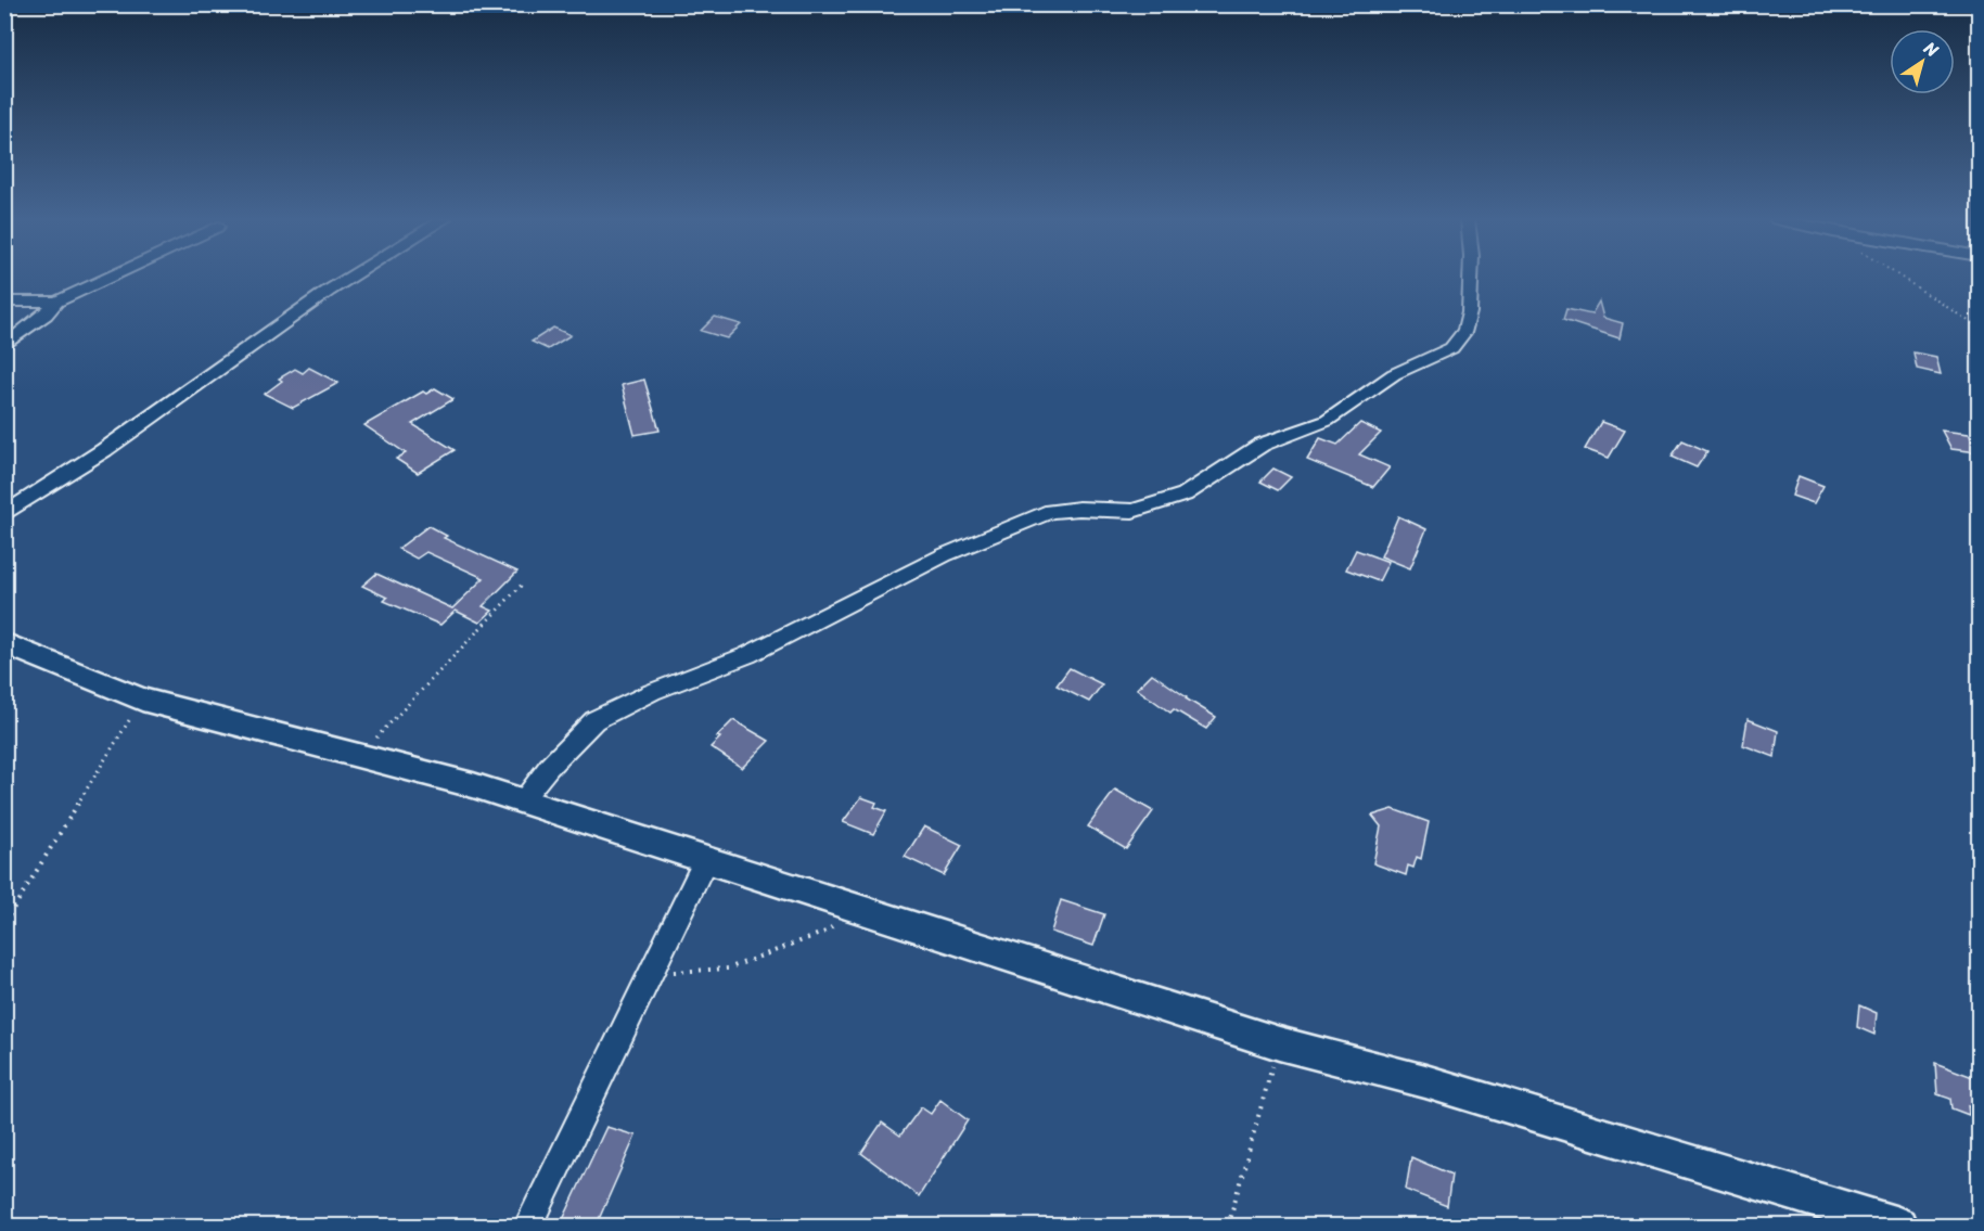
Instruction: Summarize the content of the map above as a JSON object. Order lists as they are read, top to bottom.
{
  "north": "top right"
}
